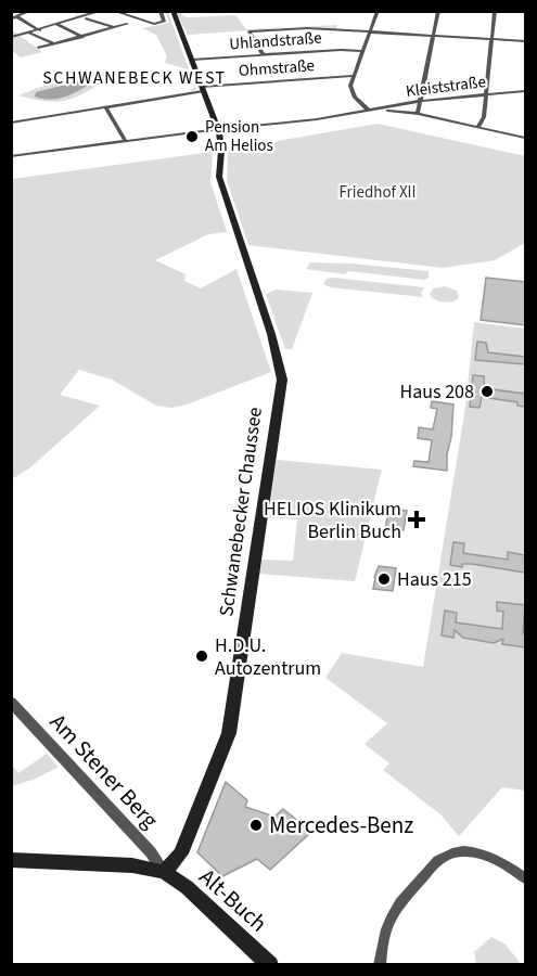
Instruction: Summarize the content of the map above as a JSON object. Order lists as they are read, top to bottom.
{
  "streets": {
    "main road": ["Schwanebecker Chaussee", "Alt-Buch"],
    "street": [
      "Uhlandstraße",
      "Ohmstraße",
      "Kleiststraße",
      "Am Stener Berg"
    ]
  },
  "crossings": [
    ["Uhlandstraße", "Schwanebecker Chaussee"],
    ["Ohmstraße", "Schwanebecker Chaussee"],
    ["Kleiststraße", "Schwanebecker Chaussee"],
    ["Schwanebecker Chaussee", "Am Stener Berg"],
    ["Schwanebecker Chaussee", "Alt-Buch"],
    ["Am Stener Berg", "Alt-Buch"]
  ],
  "districts": ["SCHWANEBECK WEST"],
  "parks": ["Friedhof XII"],
  "places": {
    "other": [
      "Pension Am Helios",
      "Haus 208",
      "Haus 215",
      "H.D.U. Autozentrum",
      "Mercedes-Benz"
    ],
    "health": ["HELIOS Klinikum Berlin Buch"]
  }
}
